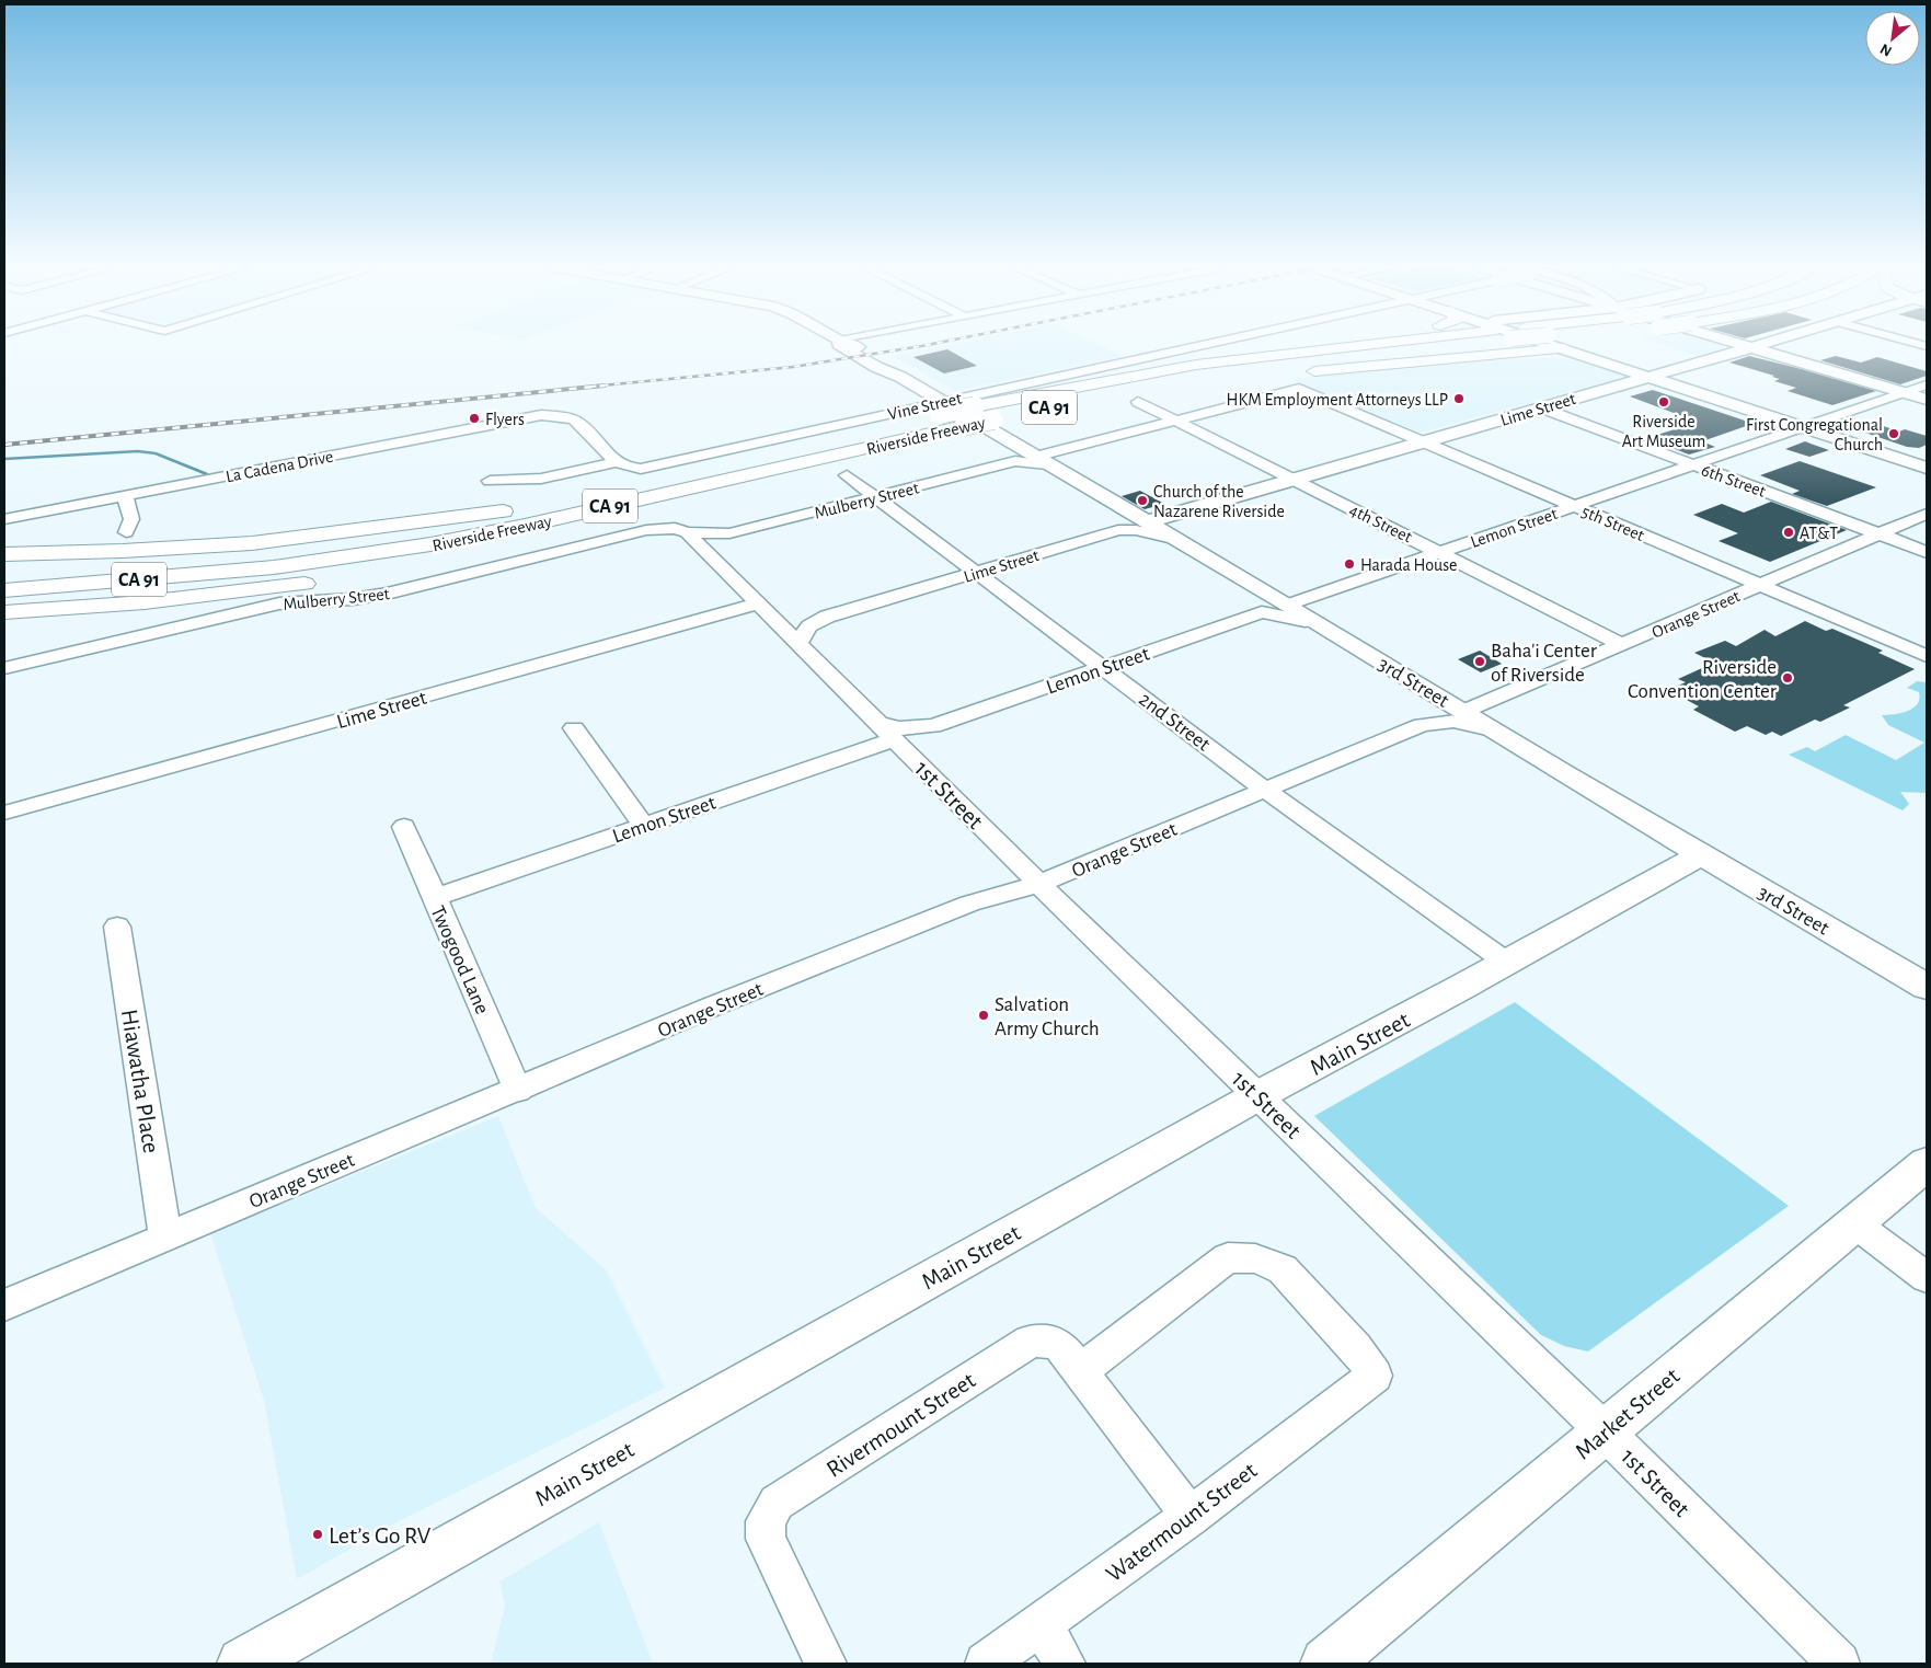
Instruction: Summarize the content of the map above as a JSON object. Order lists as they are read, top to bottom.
{
  "streets": {
    "highway": ["CA 91", "Riverside Freeway"],
    "main road": [
      "Lime Street",
      "3rd Street",
      "Main Street",
      "Market Street"
    ],
    "street": [
      "Vine Street",
      "La Cadena Drive",
      "6th Street",
      "Mulberry Street",
      "4th Street",
      "5th Street",
      "Lemon Street",
      "Orange Street",
      "2nd Street",
      "1st Street",
      "Twogood Lane",
      "Hiawatha Place",
      "Rivermount Street",
      "Watermount Street"
    ]
  },
  "crossings": [
    ["Vine Street", "Riverside Freeway"],
    ["Vine Street", "La Cadena Drive"],
    ["Vine Street", "3rd Street"],
    ["Lime Street", "6th Street"],
    ["Lime Street", "4th Street"],
    ["Lime Street", "5th Street"],
    ["Lime Street", "3rd Street"],
    ["Lime Street", "2nd Street"],
    ["Lime Street", "1st Street"],
    ["Riverside Freeway", "3rd Street"],
    ["6th Street", "Lemon Street"],
    ["6th Street", "Orange Street"],
    ["Mulberry Street", "3rd Street"],
    ["Mulberry Street", "2nd Street"],
    ["Mulberry Street", "1st Street"],
    ["4th Street", "Lemon Street"],
    ["4th Street", "Orange Street"],
    ["5th Street", "Lemon Street"],
    ["5th Street", "Orange Street"],
    ["Lemon Street", "3rd Street"],
    ["Lemon Street", "2nd Street"],
    ["Lemon Street", "1st Street"],
    ["Lemon Street", "Twogood Lane"],
    ["Orange Street", "3rd Street"],
    ["Orange Street", "2nd Street"],
    ["Orange Street", "1st Street"],
    ["Orange Street", "Twogood Lane"],
    ["Orange Street", "Hiawatha Place"],
    ["3rd Street", "Main Street"],
    ["2nd Street", "Main Street"],
    ["1st Street", "Main Street"],
    ["1st Street", "Market Street"],
    ["Rivermount Street", "Watermount Street"]
  ],
  "places": [
    "HKM Employment Attorneys LLP",
    "Riverside Art Museum",
    "Flyers",
    "First Congregational Church",
    "Church of the Nazarene Riverside",
    "AT&T",
    "Harada House",
    "Baha'i Center of Riverside",
    "Riverside Convention Center",
    "Salvation Army Church",
    "Let’s Go RV"
  ],
  "north": "bottom left"
}
